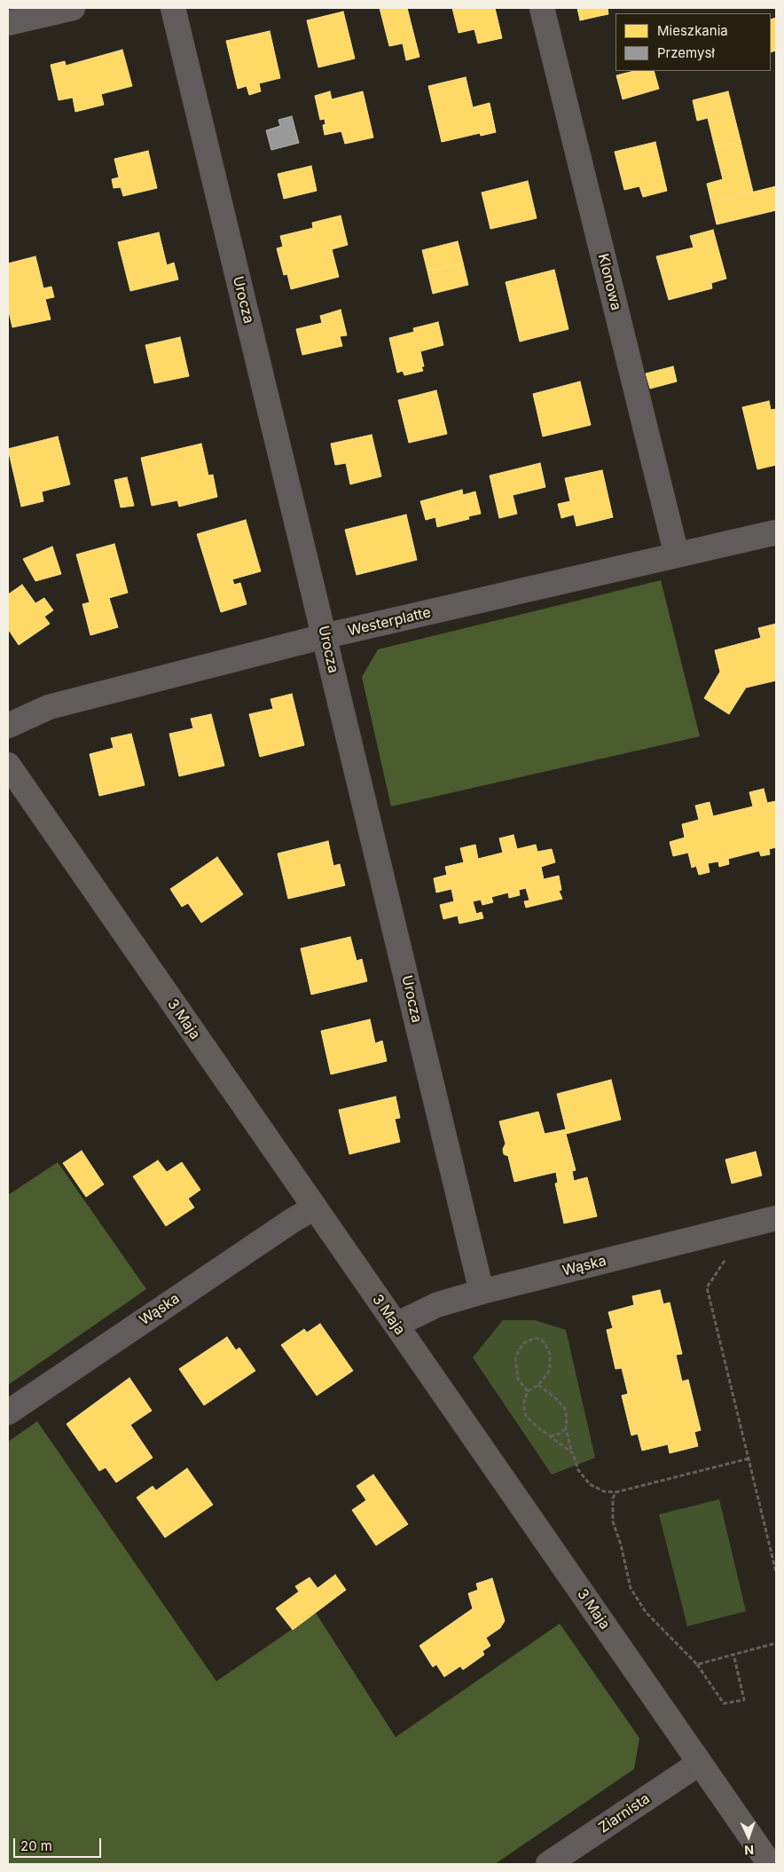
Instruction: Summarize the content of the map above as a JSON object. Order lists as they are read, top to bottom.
{
  "streets": {
    "street": [
      "Klonowa",
      "Urocza",
      "Westerplatte",
      "3 Maja",
      "Wąska",
      "Ziarnista"
    ]
  },
  "crossings": [
    ["Klonowa", "Westerplatte"],
    ["Urocza", "Westerplatte"],
    ["Urocza", "Wąska"],
    ["3 Maja", "Wąska"],
    ["3 Maja", "Ziarnista"]
  ],
  "legend": ["Mieszkania", "Przemysł"],
  "scale_bar": "20 m",
  "north": "bottom"
}
